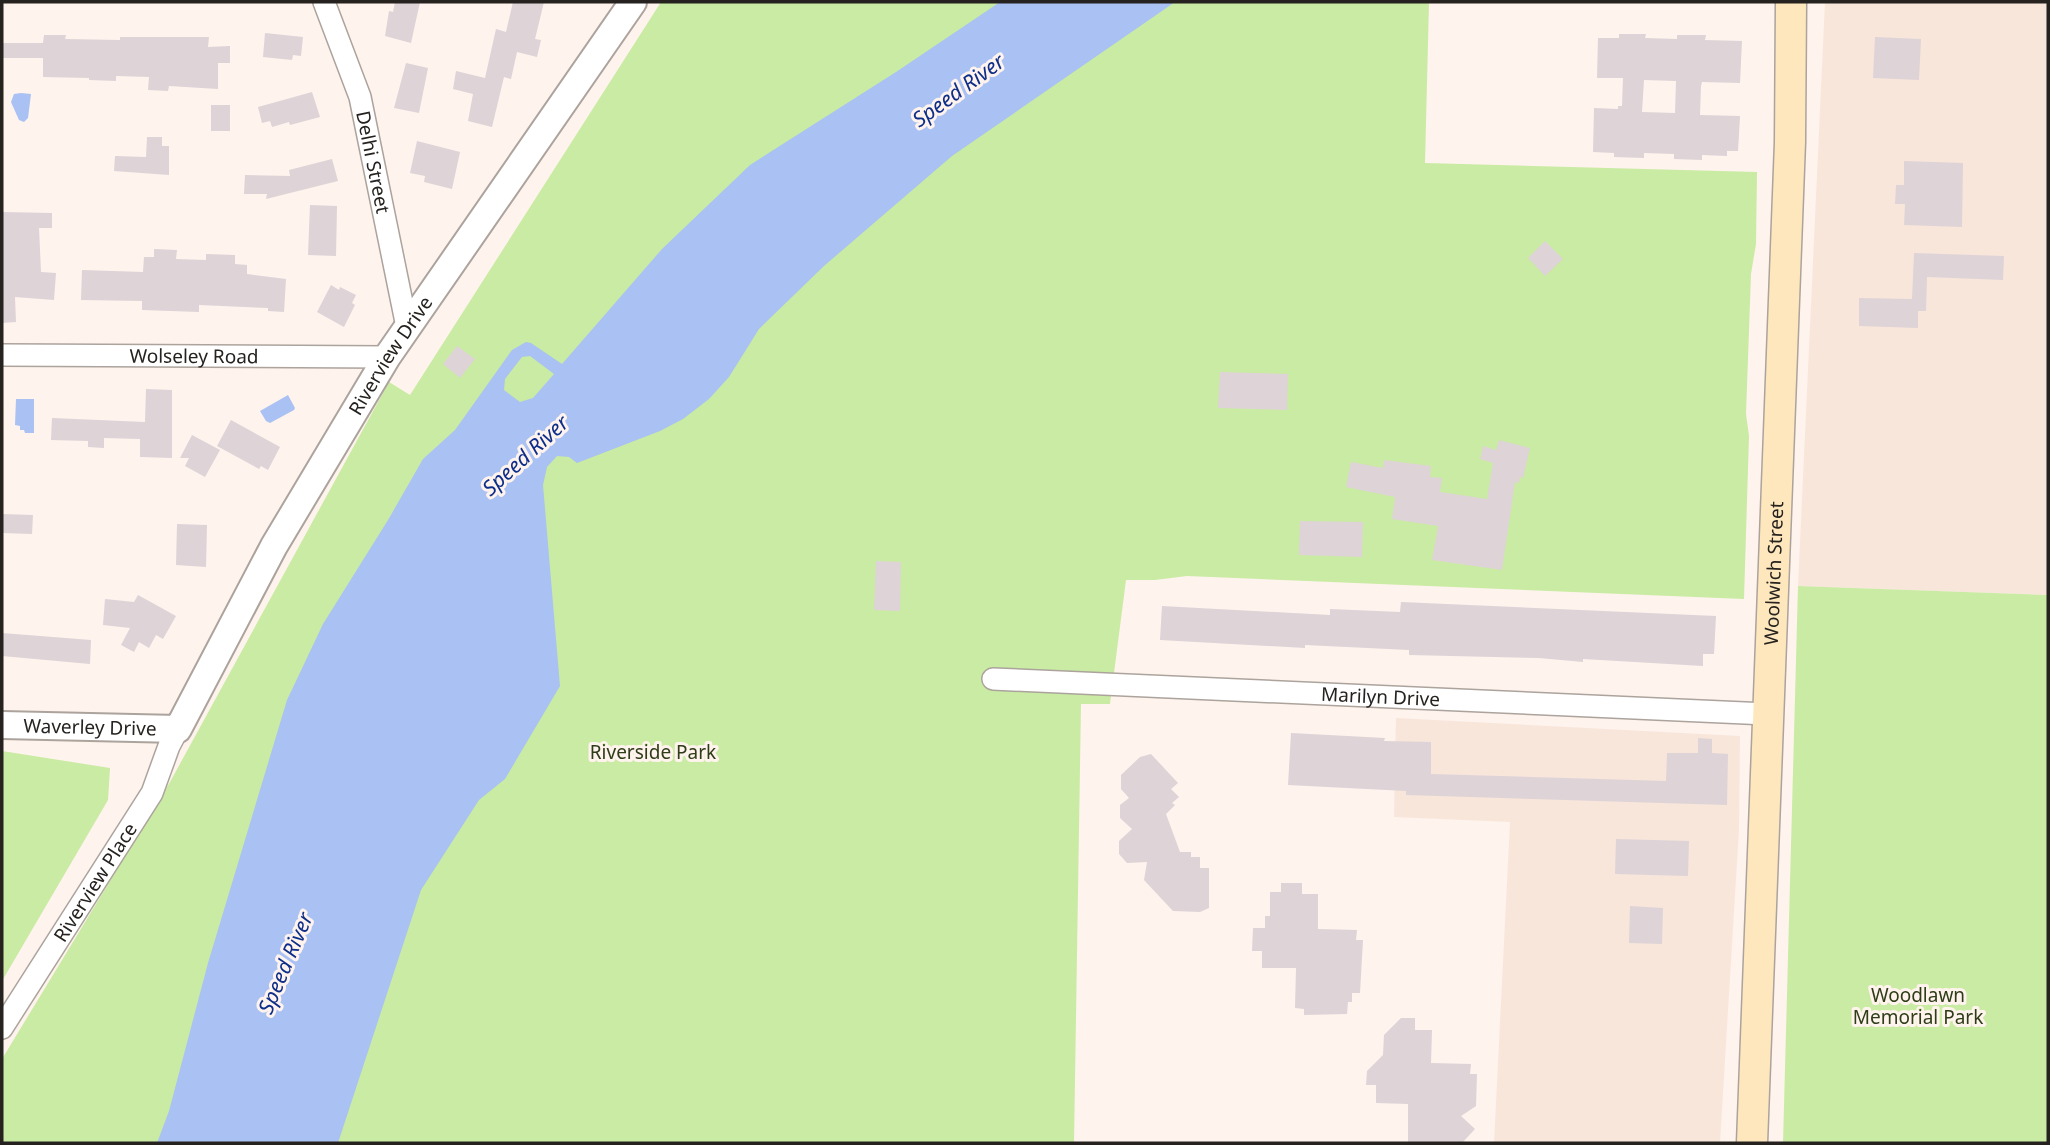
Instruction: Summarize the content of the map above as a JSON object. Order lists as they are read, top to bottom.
{
  "streets": {
    "main road": ["Woolwich Street"],
    "street": [
      "Delhi Street",
      "Wolseley Road",
      "Riverview Drive",
      "Marilyn Drive",
      "Waverley Drive",
      "Riverview Place"
    ]
  },
  "crossings": [
    ["Delhi Street", "Riverview Drive"],
    ["Wolseley Road", "Riverview Drive"],
    ["Riverview Drive", "Waverley Drive"],
    ["Riverview Drive", "Riverview Place"],
    ["Woolwich Street", "Marilyn Drive"],
    ["Waverley Drive", "Riverview Place"]
  ],
  "water": ["Speed River"],
  "parks": ["Riverside Park", "Woodlawn Memorial Park"]
}
